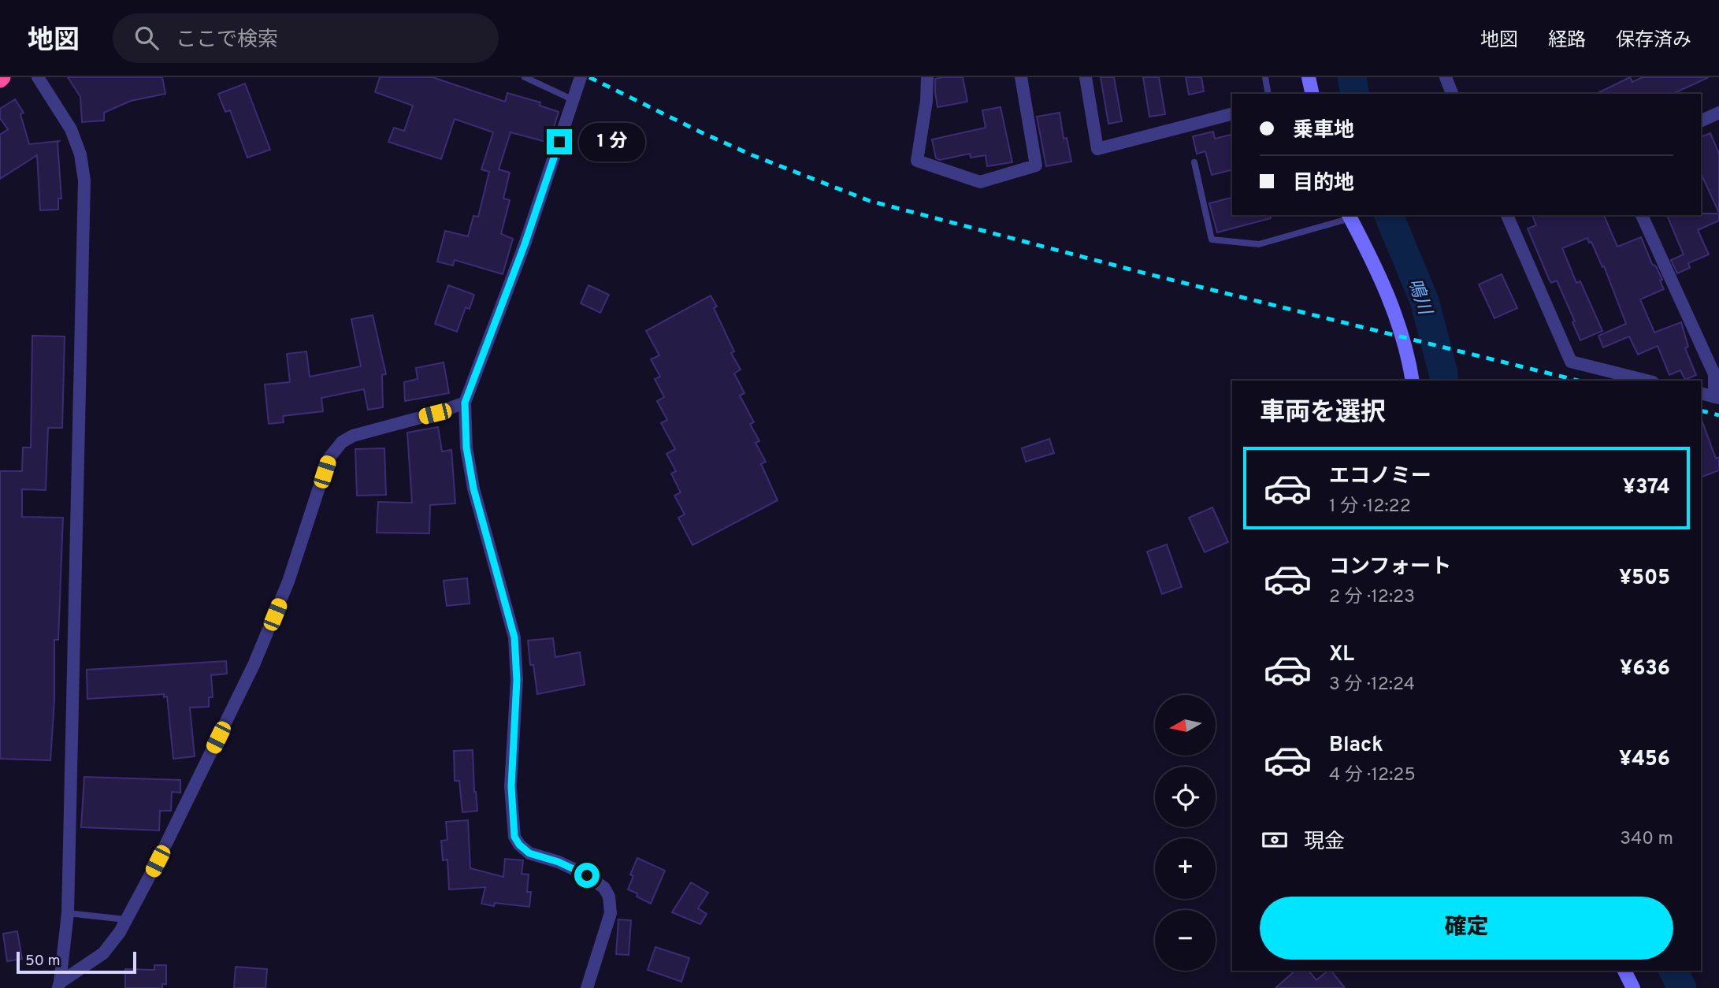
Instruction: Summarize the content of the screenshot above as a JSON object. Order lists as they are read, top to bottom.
{
  "water": ["鳴川"],
  "scale_bar": "50 m",
  "north": "left",
  "page": {
    "header": "地図",
    "search": "ここで検索",
    "nav": ["地図", "経路", "保存済み"],
    "banner": ["乗車地", "目的地"],
    "bubble": "1 分",
    "heading": "車両を選択",
    "list": [
      {
        "name": "エコノミー",
        "note": "1 分 · 12:22",
        "value": "¥374"
      },
      {
        "name": "コンフォート",
        "note": "2 分 · 12:23",
        "value": "¥505"
      },
      {
        "name": "XL",
        "note": "3 分 · 12:24",
        "value": "¥636"
      },
      {
        "name": "Black",
        "note": "4 分 · 12:25",
        "value": "¥456"
      }
    ],
    "map_buttons": ["+", "−"],
    "pay": ["現金", "340 m"],
    "buttons": "確定",
    "scale": "50 m"
  }
}
